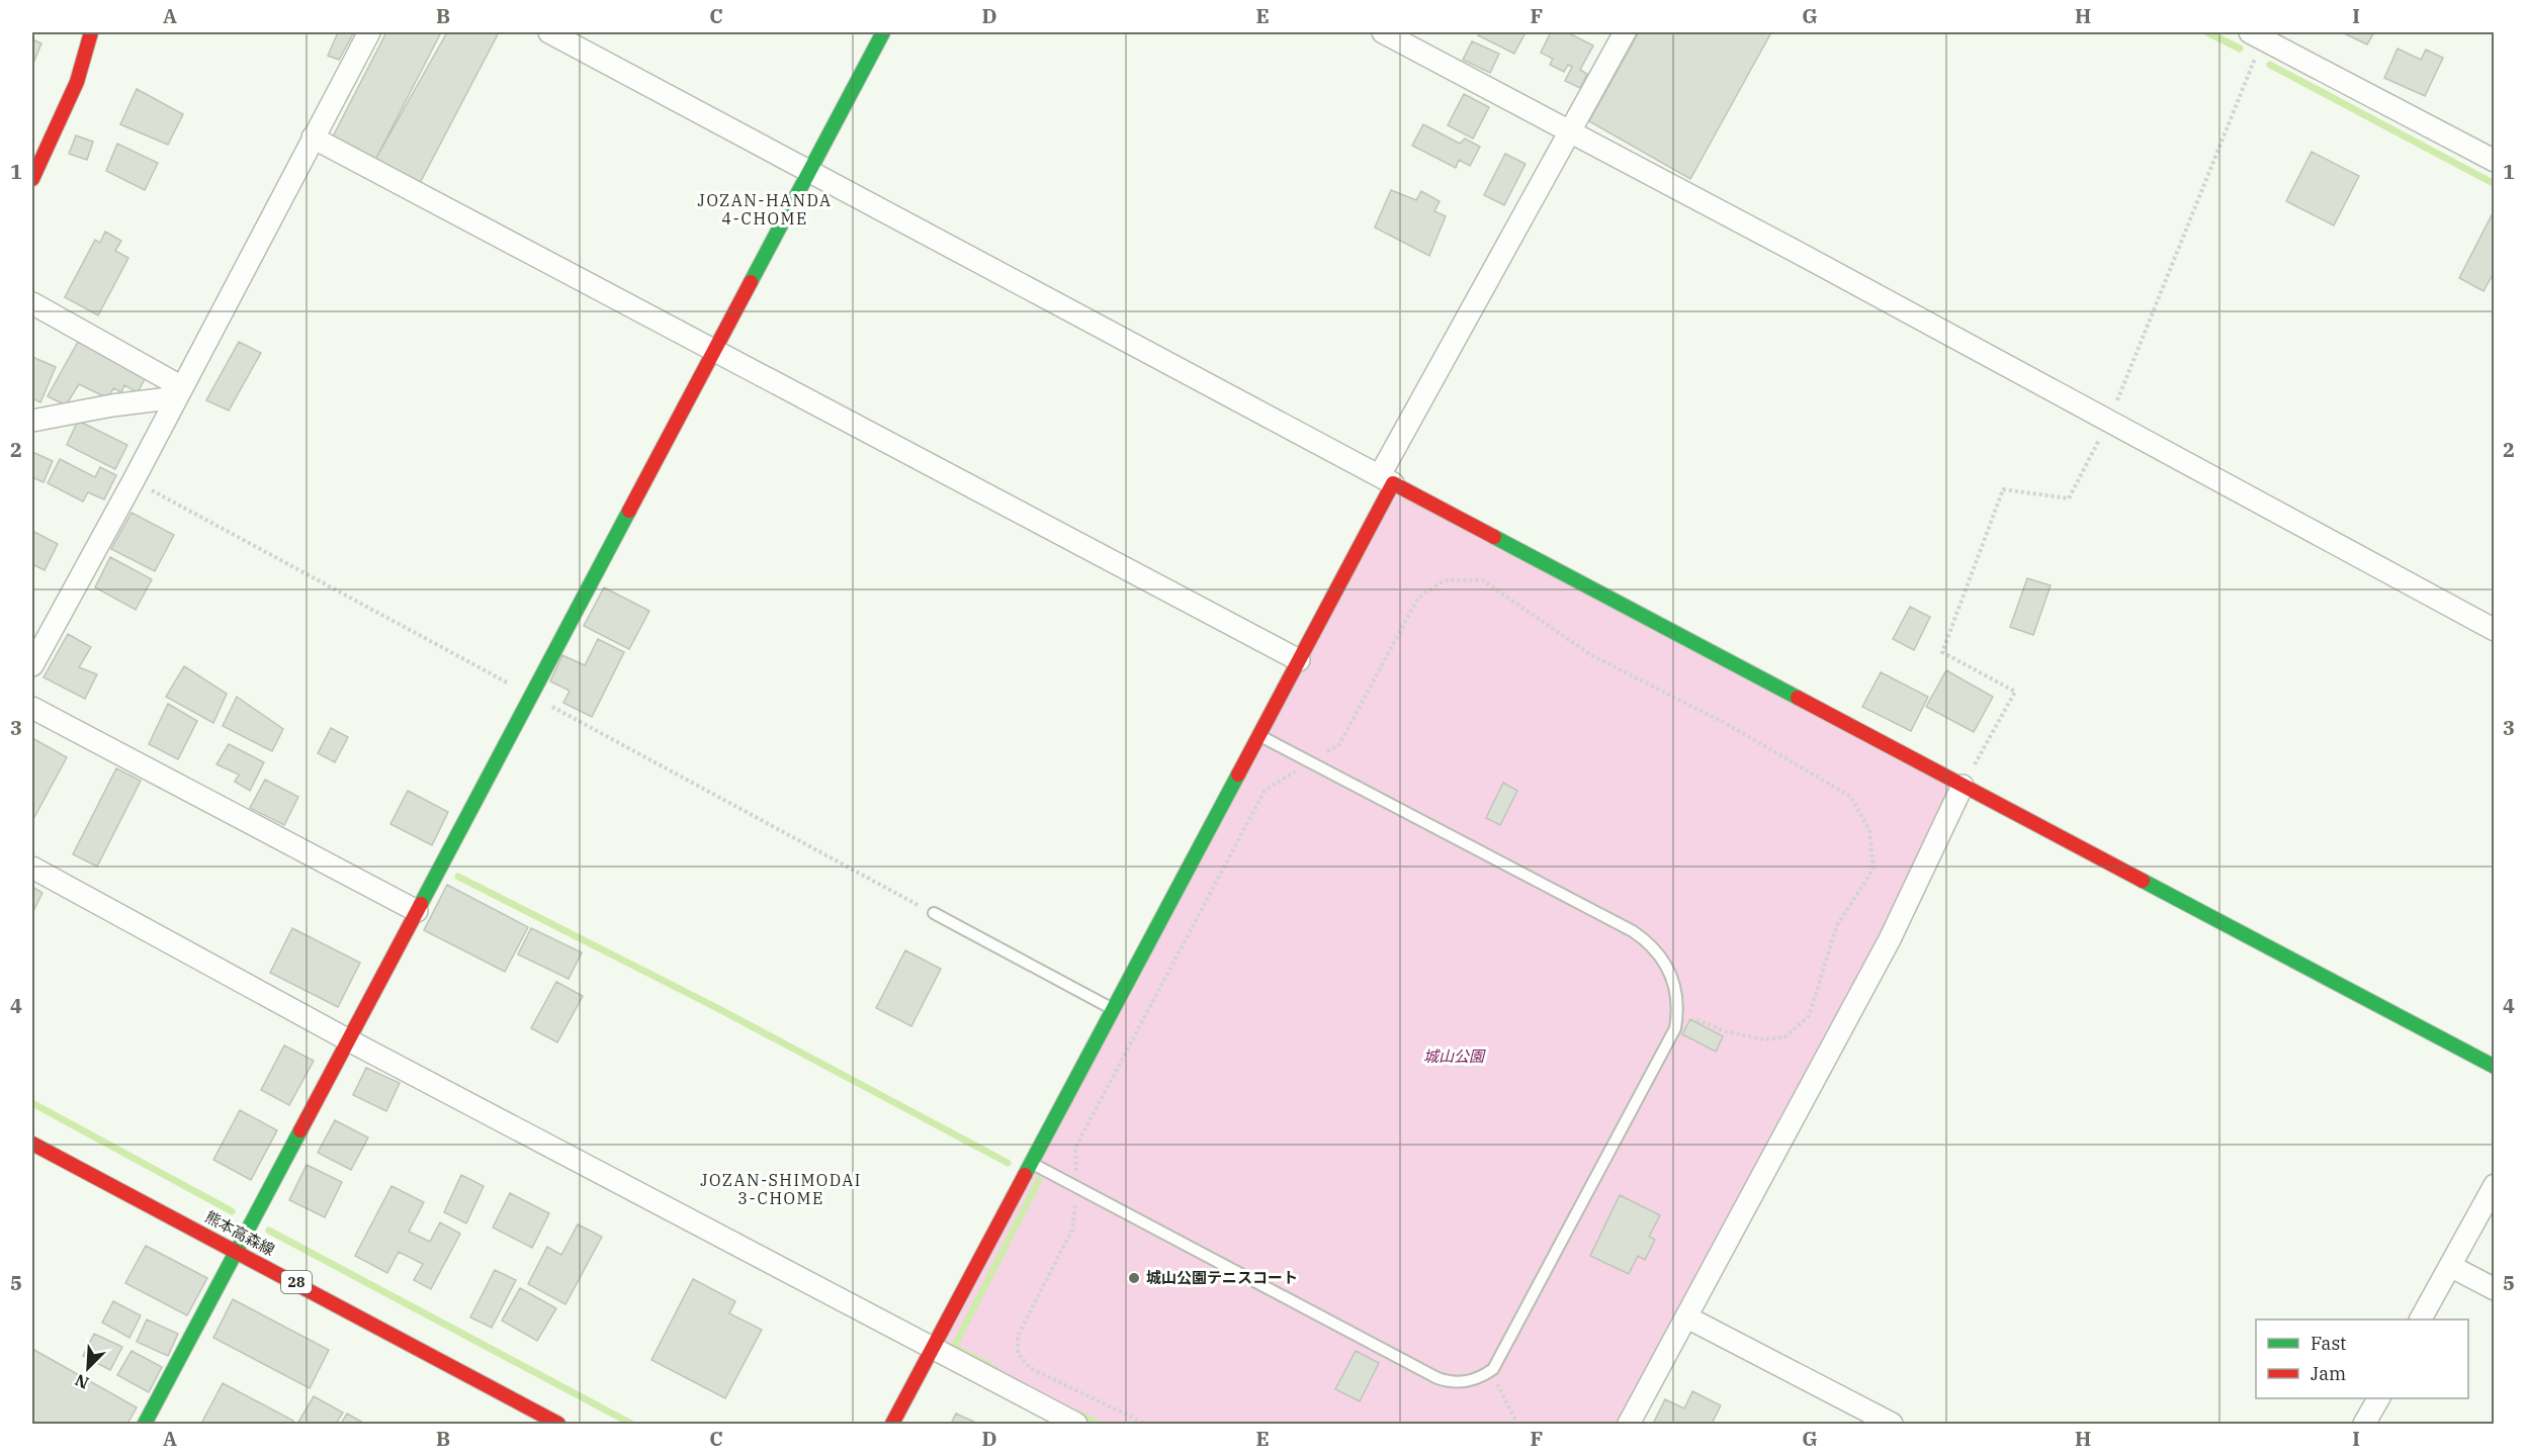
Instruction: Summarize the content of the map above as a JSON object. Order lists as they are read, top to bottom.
{
  "streets": {
    "street": ["熊本高森線", "28"]
  },
  "districts": ["JOZAN-HANDA 4-CHOME", "JOZAN-SHIMODAI 3-CHOME"],
  "parks": ["城山公園"],
  "places": ["城山公園テニスコート"],
  "legend": ["Fast", "Jam"],
  "north": "bottom left",
  "grid": {
    "columns": [
      "A",
      "B",
      "C",
      "D",
      "E",
      "F",
      "G",
      "H",
      "I"
    ],
    "rows": [
      "1",
      "2",
      "3",
      "4",
      "5"
    ]
  }
}
